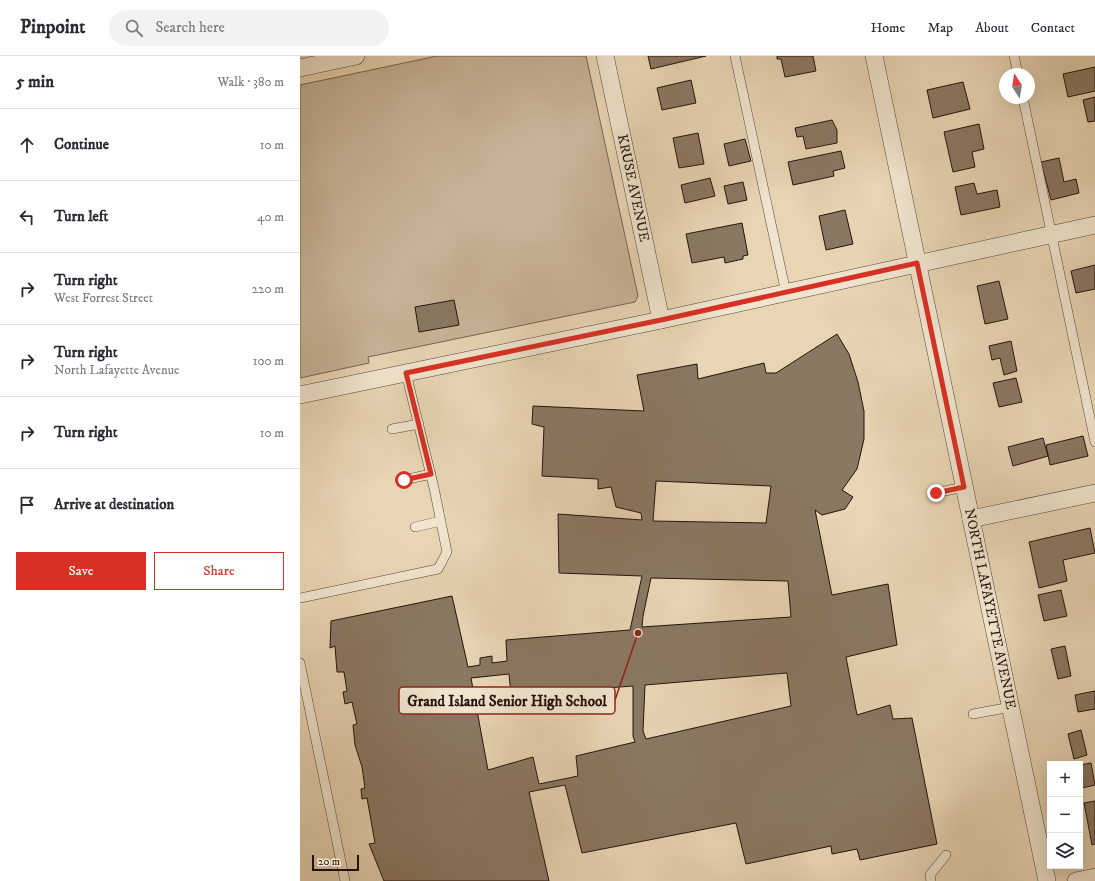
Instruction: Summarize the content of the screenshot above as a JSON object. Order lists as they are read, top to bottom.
{
  "streets": {
    "street": ["KRUSE AVENUE", "NORTH LAFAYETTE AVENUE"]
  },
  "places": ["Grand Island Senior High School"],
  "scale_bar": "20 m",
  "north": "top",
  "page": {
    "header": "Pinpoint",
    "search": "Search here",
    "nav": [
      "Home",
      "Map",
      "About",
      "Contact"
    ],
    "heading": ["5 min", "Walk · 380 m"],
    "list": [
      ["Continue", "10 m"],
      ["Turn left", "40 m"],
      ["Turn right", "West Forrest Street", "220 m"],
      ["Turn right", "North Lafayette Avenue", "100 m"],
      ["Turn right", "10 m"],
      "Arrive at destination"
    ],
    "buttons": ["Save", "Share"],
    "map_buttons": ["+", "−"],
    "scale": "20 m"
  }
}
